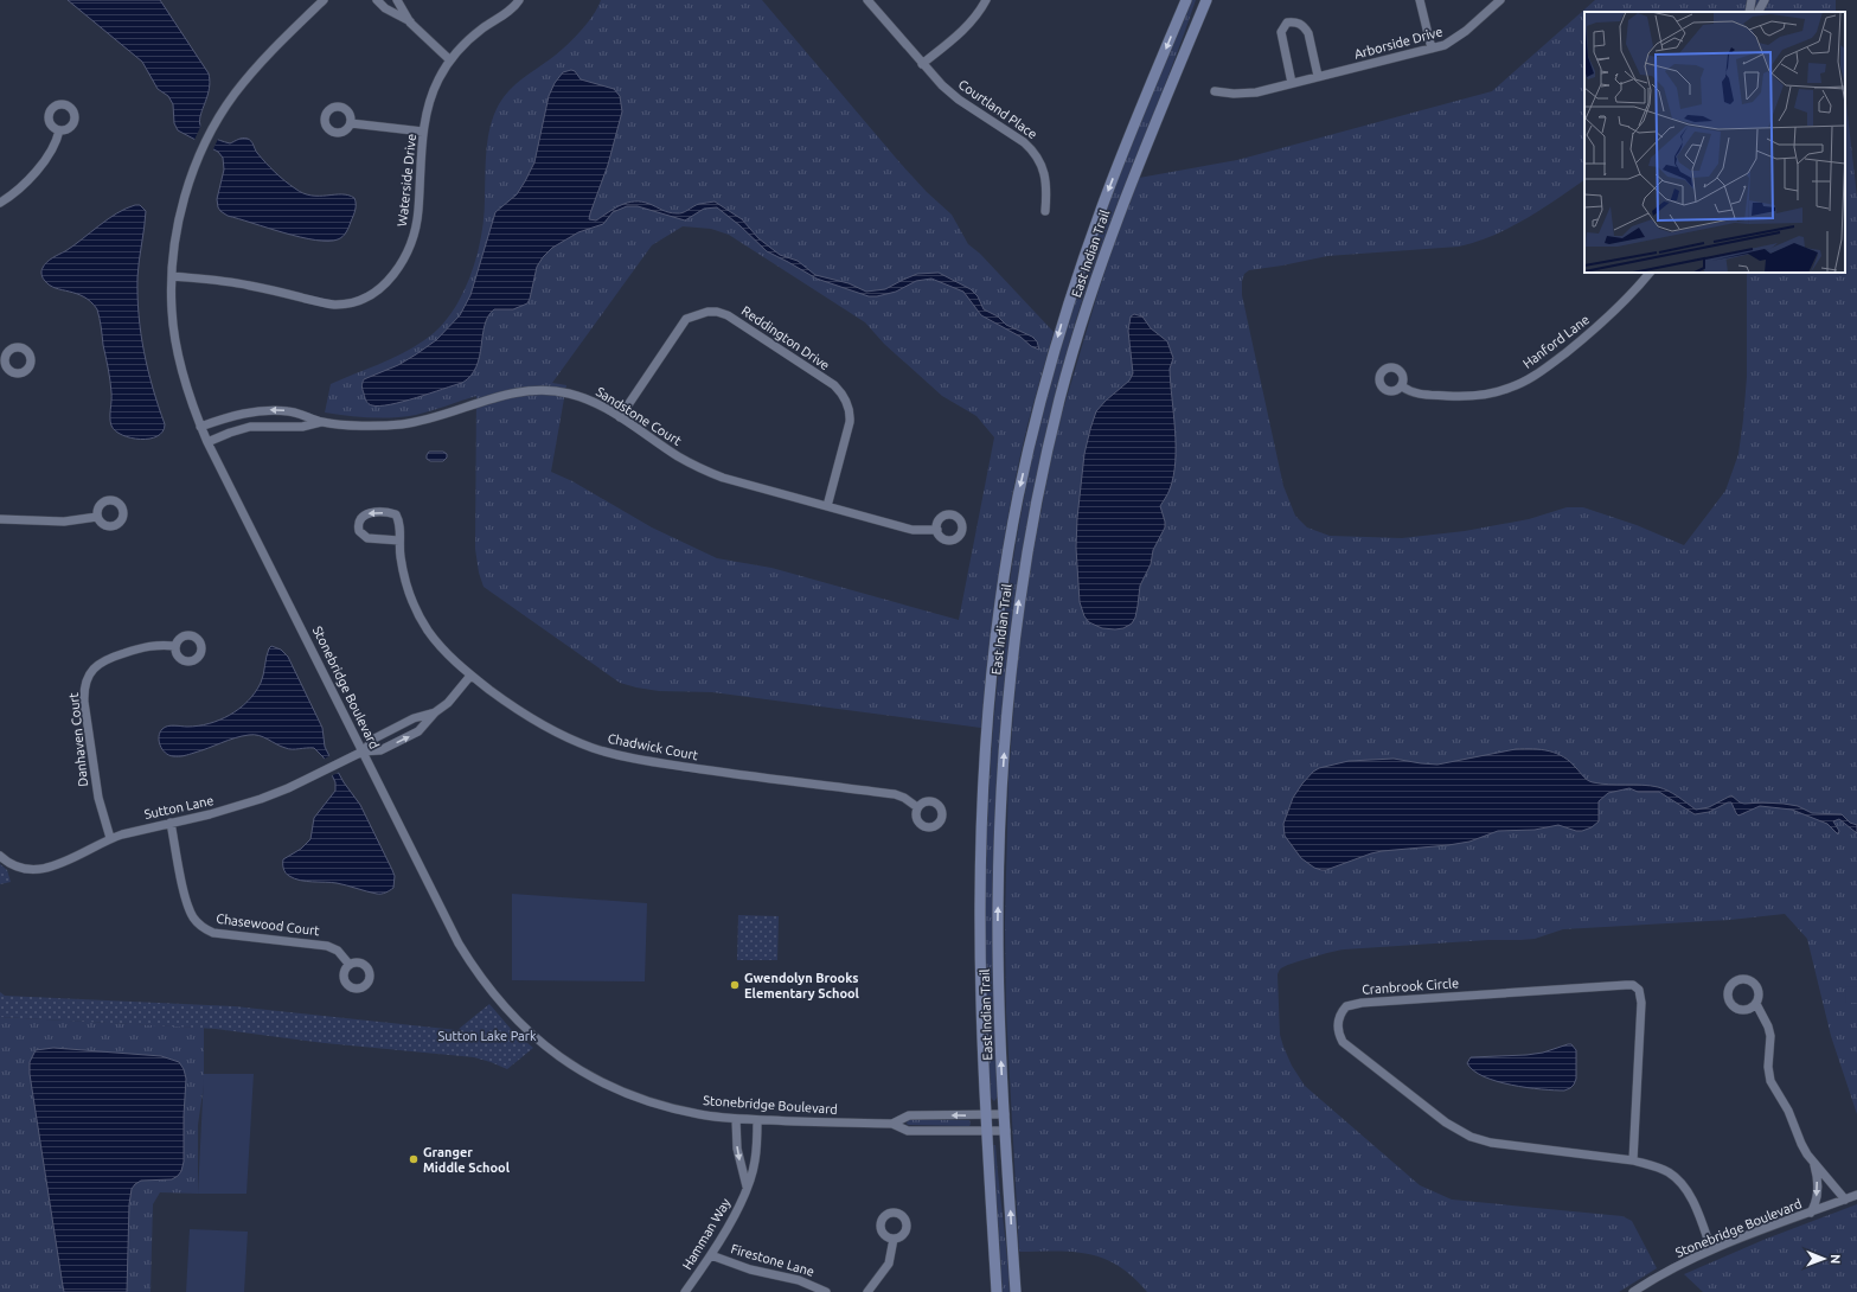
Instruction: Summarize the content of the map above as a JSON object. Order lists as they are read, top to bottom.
{
  "streets": {
    "main road": ["East Indian Trail"],
    "street": [
      "Arborside Drive",
      "Courtland Place",
      "Waterside Drive",
      "Reddington Drive",
      "Hanford Lane",
      "Sandstone Court",
      "Stonebridge Boulevard",
      "Danhaven Court",
      "Chadwick Court",
      "Sutton Lane",
      "Chasewood Court",
      "Cranbrook Circle",
      "Hamman Way",
      "Firestone Lane"
    ]
  },
  "crossings": [
    ["Waterside Drive", "Stonebridge Boulevard"],
    ["East Indian Trail", "Stonebridge Boulevard"],
    ["Reddington Drive", "Sandstone Court"],
    ["Sandstone Court", "Stonebridge Boulevard"],
    ["Stonebridge Boulevard", "Sutton Lane"],
    ["Stonebridge Boulevard", "Cranbrook Circle"],
    ["Stonebridge Boulevard", "Hamman Way"],
    ["Danhaven Court", "Sutton Lane"],
    ["Chadwick Court", "Sutton Lane"],
    ["Sutton Lane", "Chasewood Court"],
    ["Hamman Way", "Firestone Lane"]
  ],
  "parks": ["Sutton Lake Park"],
  "places": ["Gwendolyn Brooks Elementary School", "Granger Middle School"],
  "north": "right"
}
